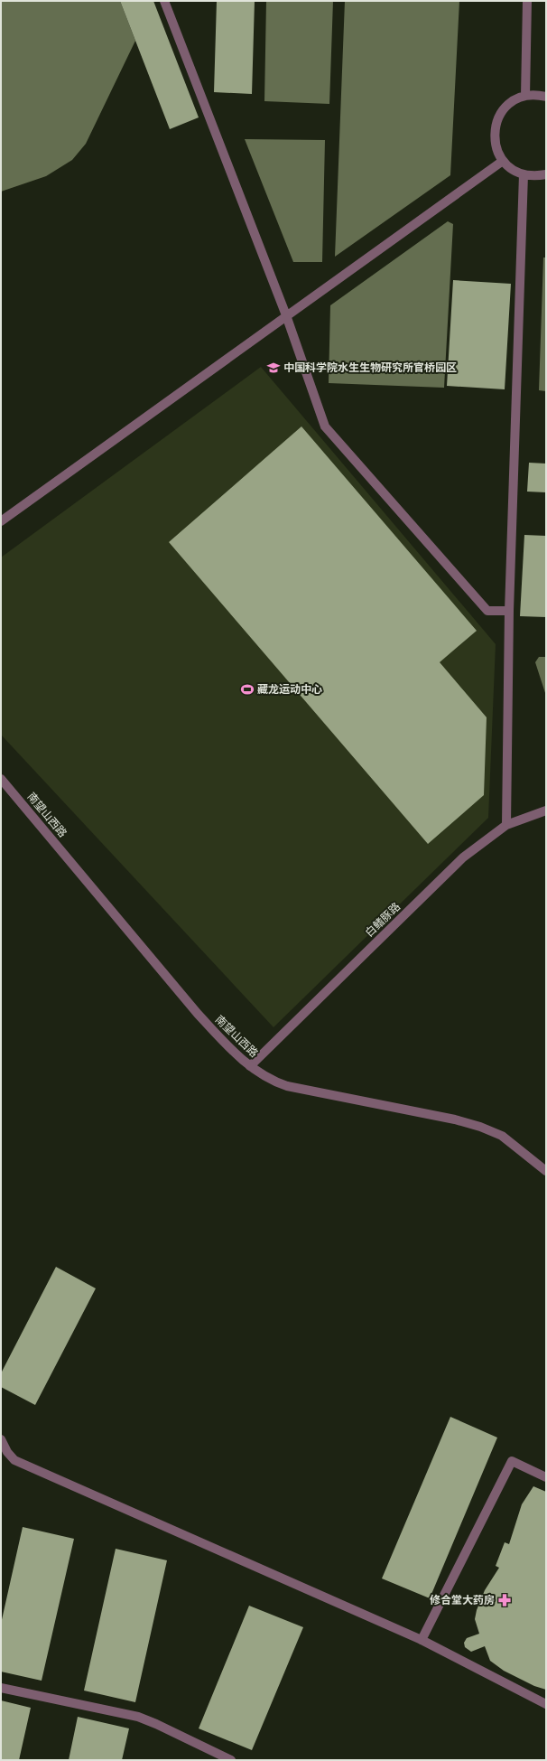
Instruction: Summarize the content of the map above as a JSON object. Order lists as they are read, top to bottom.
{
  "streets": {
    "street": ["南望山西路", "白鳍豚路"]
  },
  "crossings": [
    ["南望山西路", "白鳍豚路"]
  ],
  "places": {
    "school or university": ["中国科学院水生生物研究所官桥园区"],
    "sports": ["藏龙运动中心"],
    "pharmacy": ["修合堂大药房"]
  }
}
